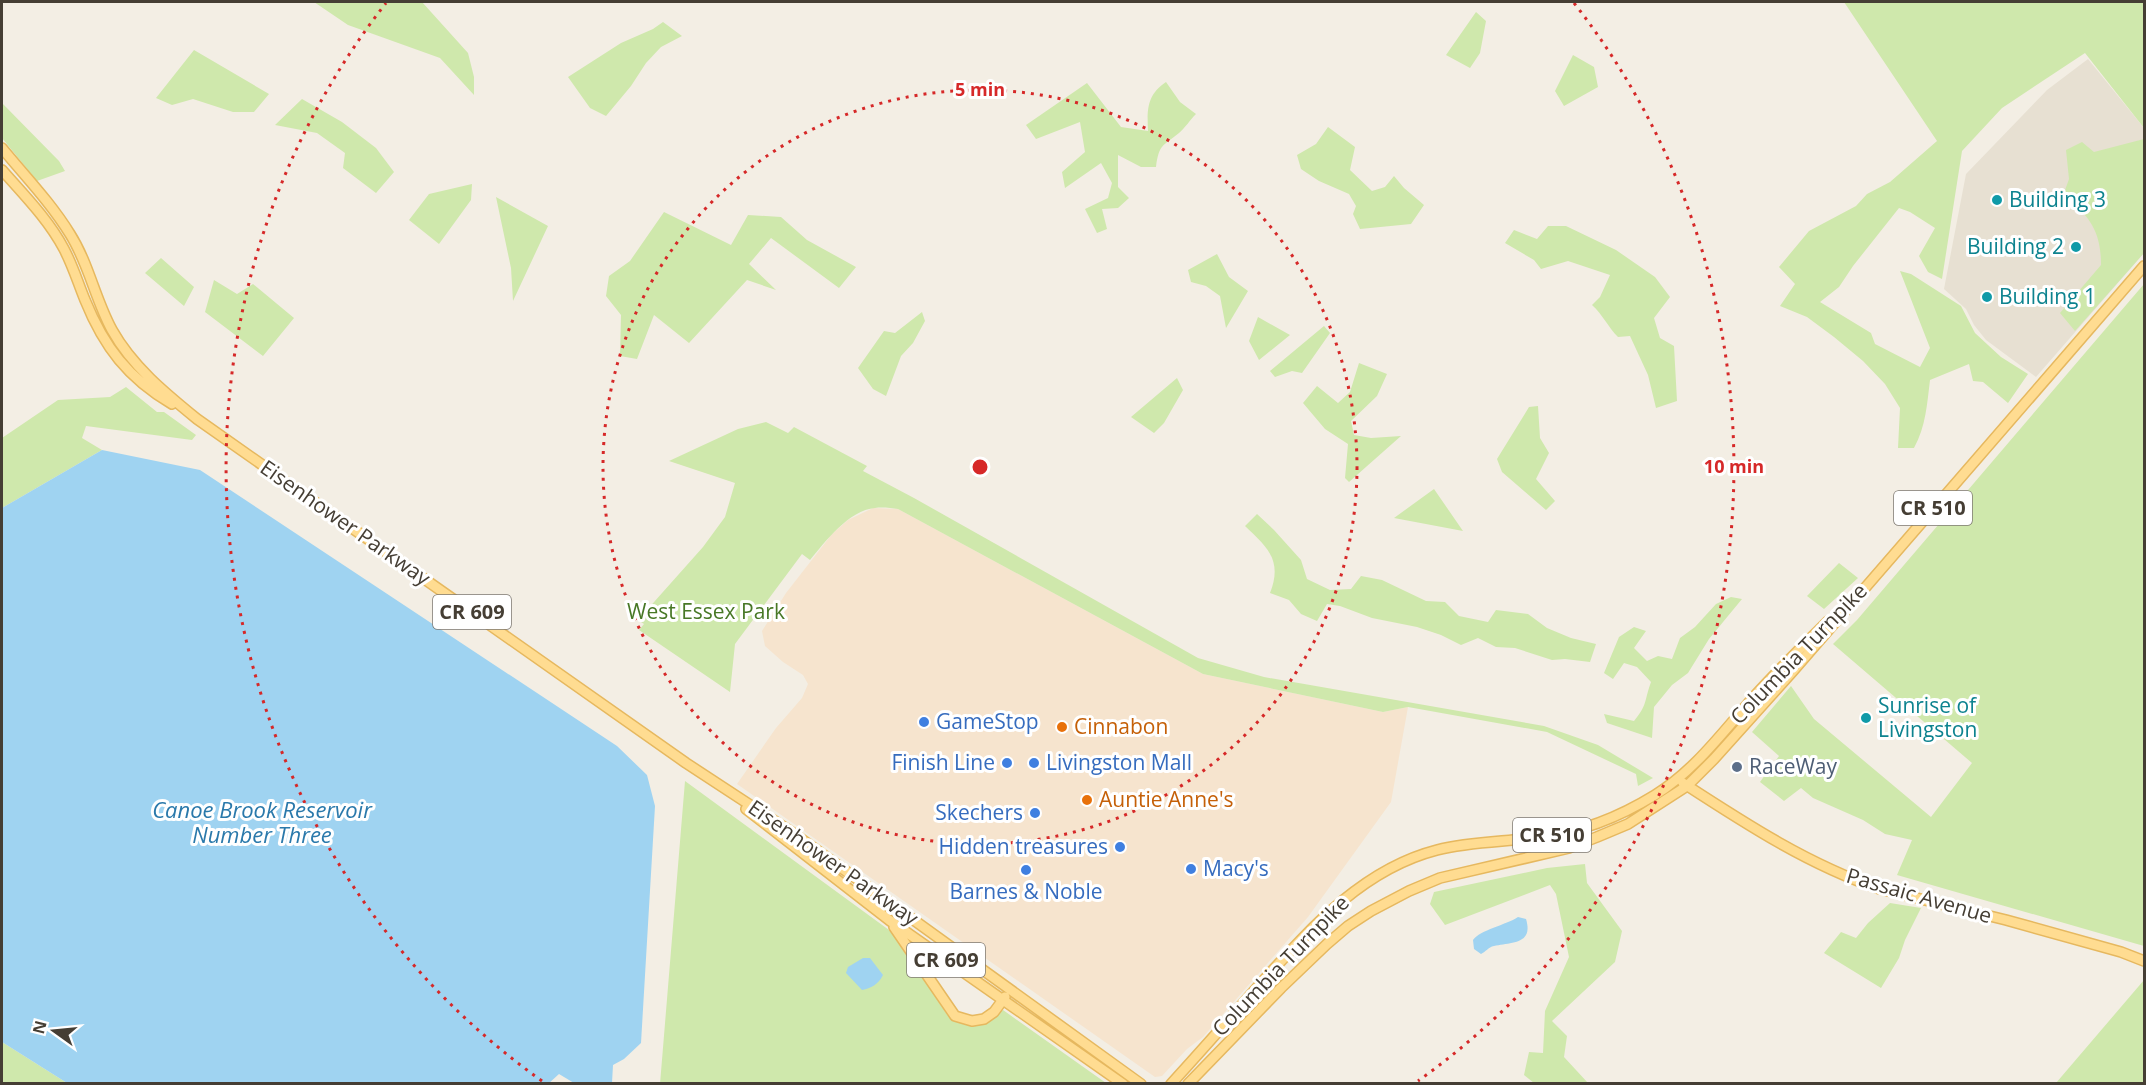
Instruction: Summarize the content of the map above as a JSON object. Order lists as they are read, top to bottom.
{
  "streets": {
    "main road": [
      "CR 510",
      "Eisenhower Parkway",
      "CR 609",
      "Columbia Turnpike",
      "Passaic Avenue"
    ]
  },
  "crossings": [
    ["CR 510", "Columbia Turnpike"],
    ["Columbia Turnpike", "Passaic Avenue"]
  ],
  "water": ["Canoe Brook Reservoir Number Three"],
  "parks": ["West Essex Park"],
  "places": [
    "Building 3",
    "Building 2",
    "Building 1",
    "Sunrise of Livingston",
    "GameStop",
    "Cinnabon",
    "Finish Line",
    "Livingston Mall",
    "RaceWay",
    "Auntie Anne's",
    "Skechers",
    "Hidden treasures",
    "Macy's",
    "Barnes & Noble"
  ],
  "north": "left",
  "rings": ["5 min", "10 min"]
}
